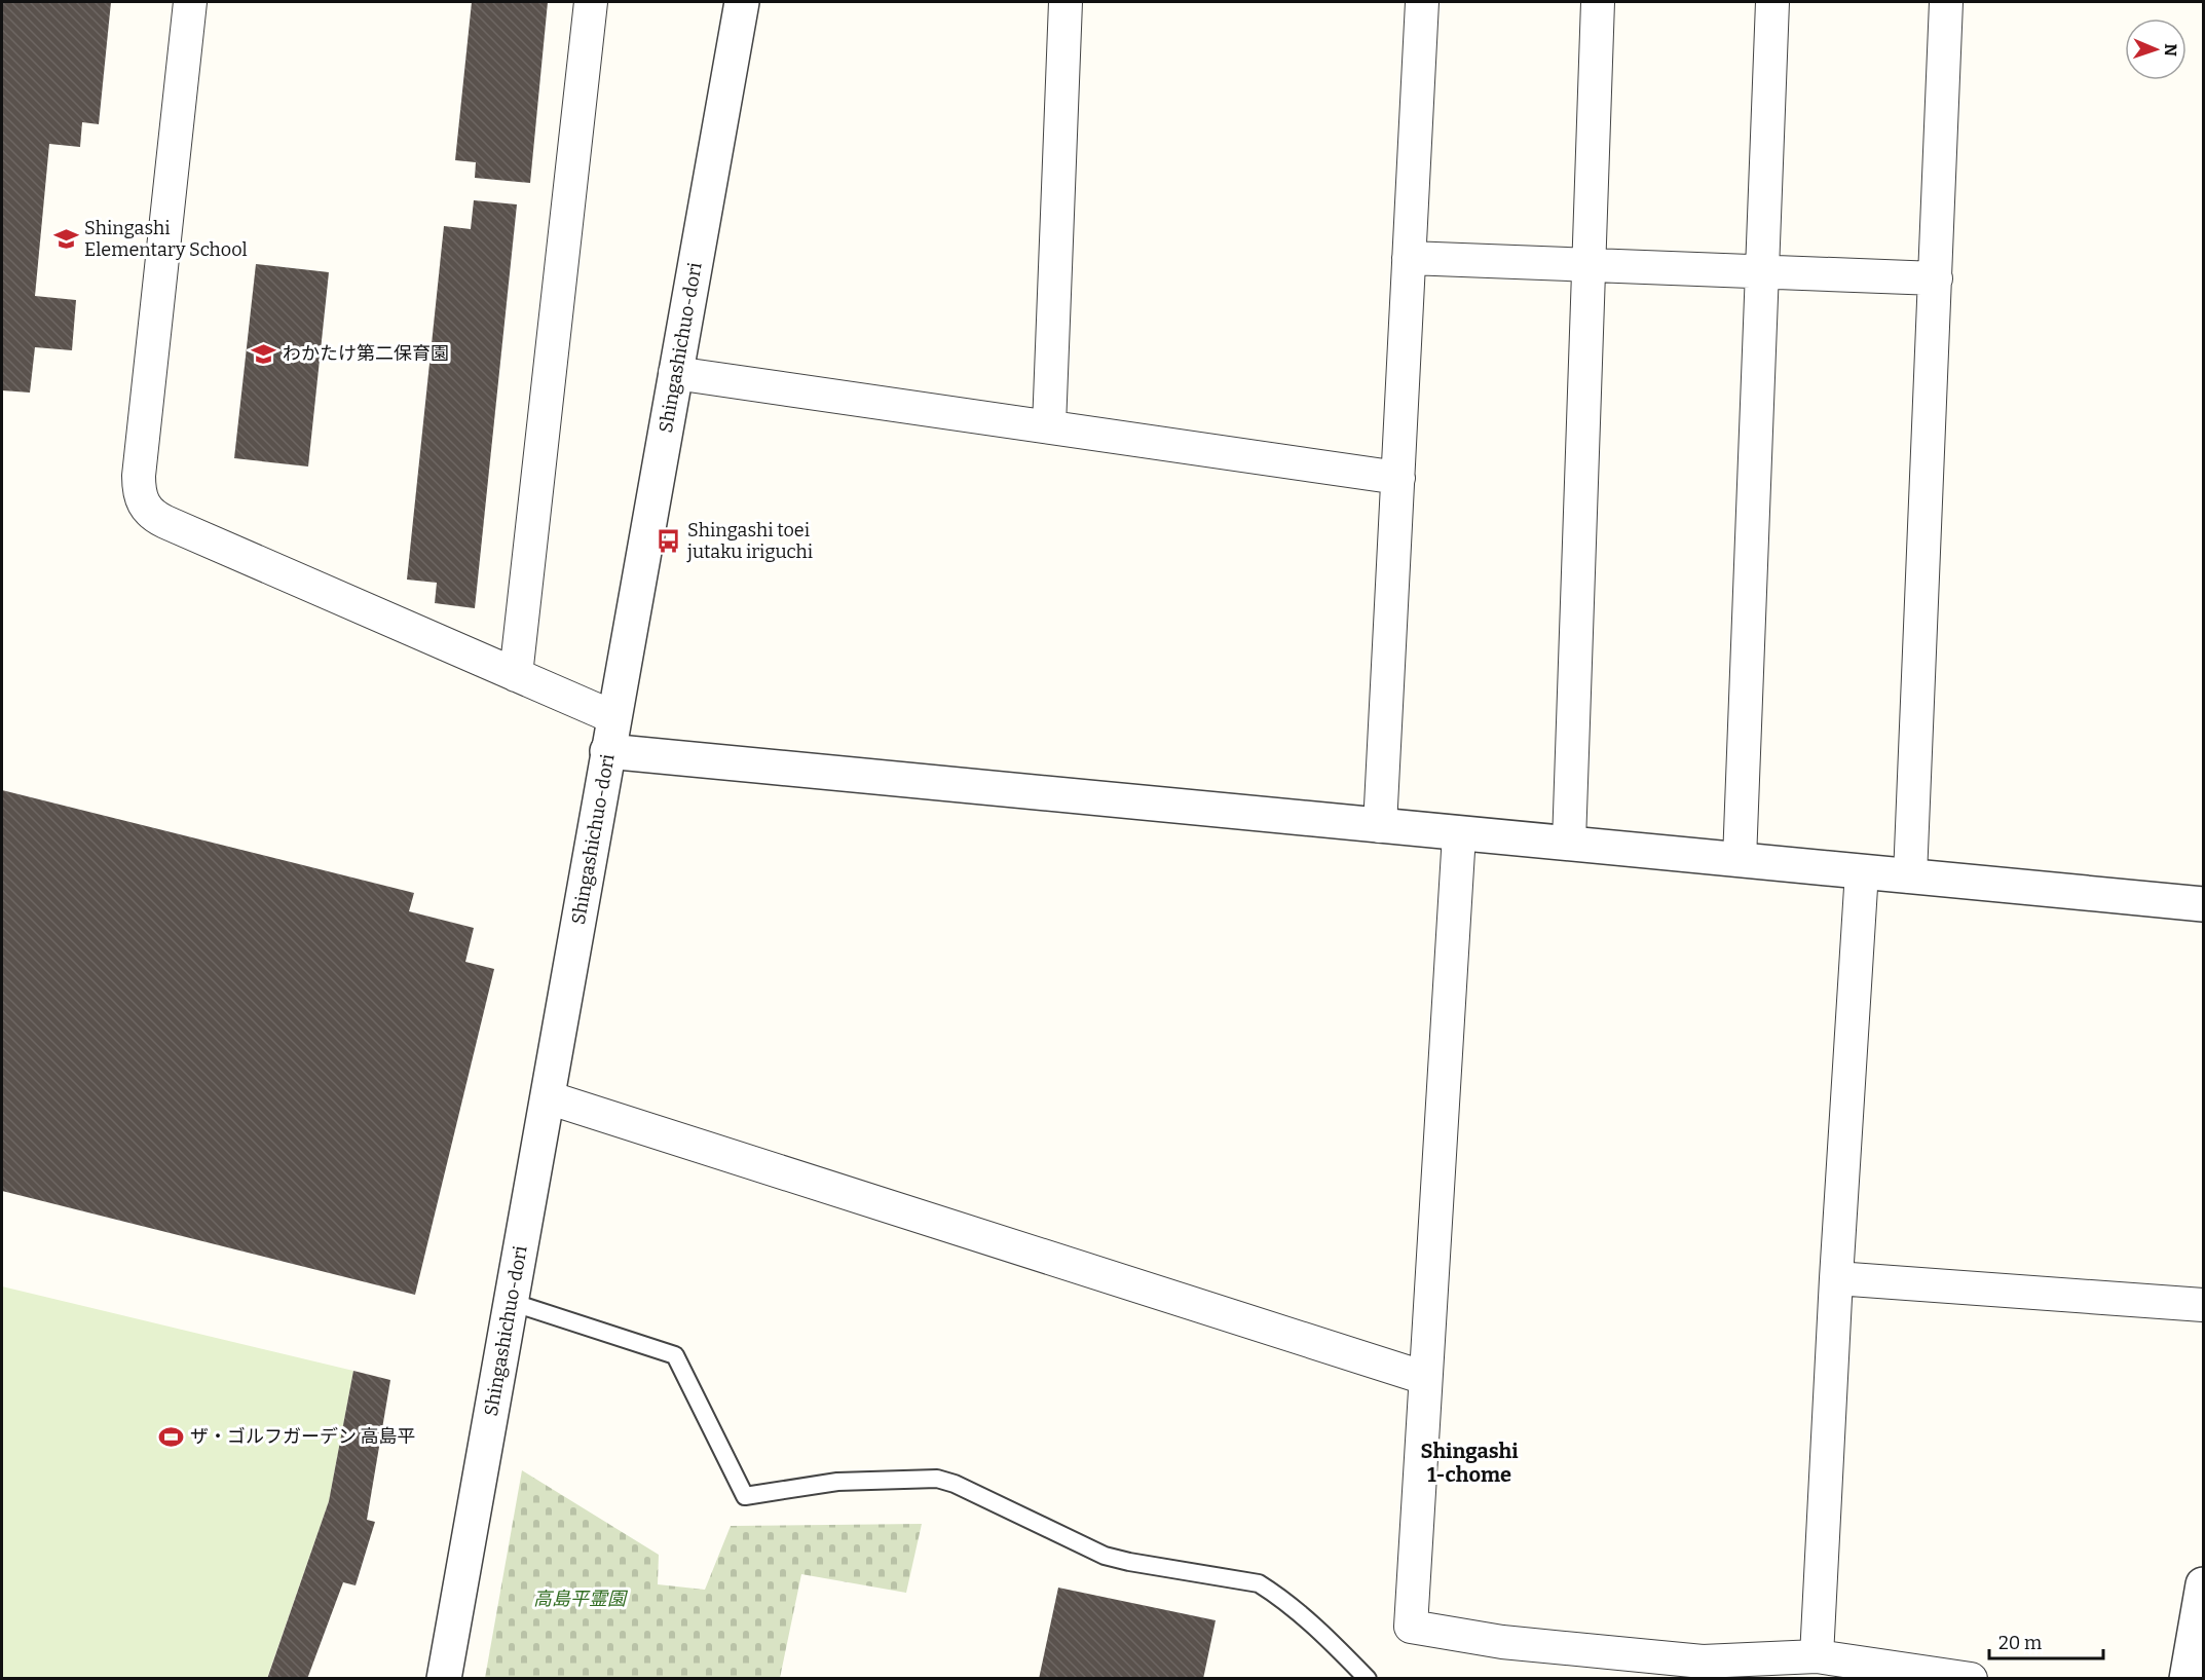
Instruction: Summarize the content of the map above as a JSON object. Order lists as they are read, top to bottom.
{
  "streets": {
    "street": ["Shingashichuo-dori"]
  },
  "districts": ["Shingashi 1-chome"],
  "parks": ["高島平霊園"],
  "places": {
    "school or university": ["Shingashi Elementary School", "わかたけ第二保育園"],
    "bus stop": ["Shingashi toei jutaku iriguchi"],
    "sports": ["ザ・ゴルフガーデン 高島平"]
  },
  "scale_bar": "20 m",
  "north": "right"
}
